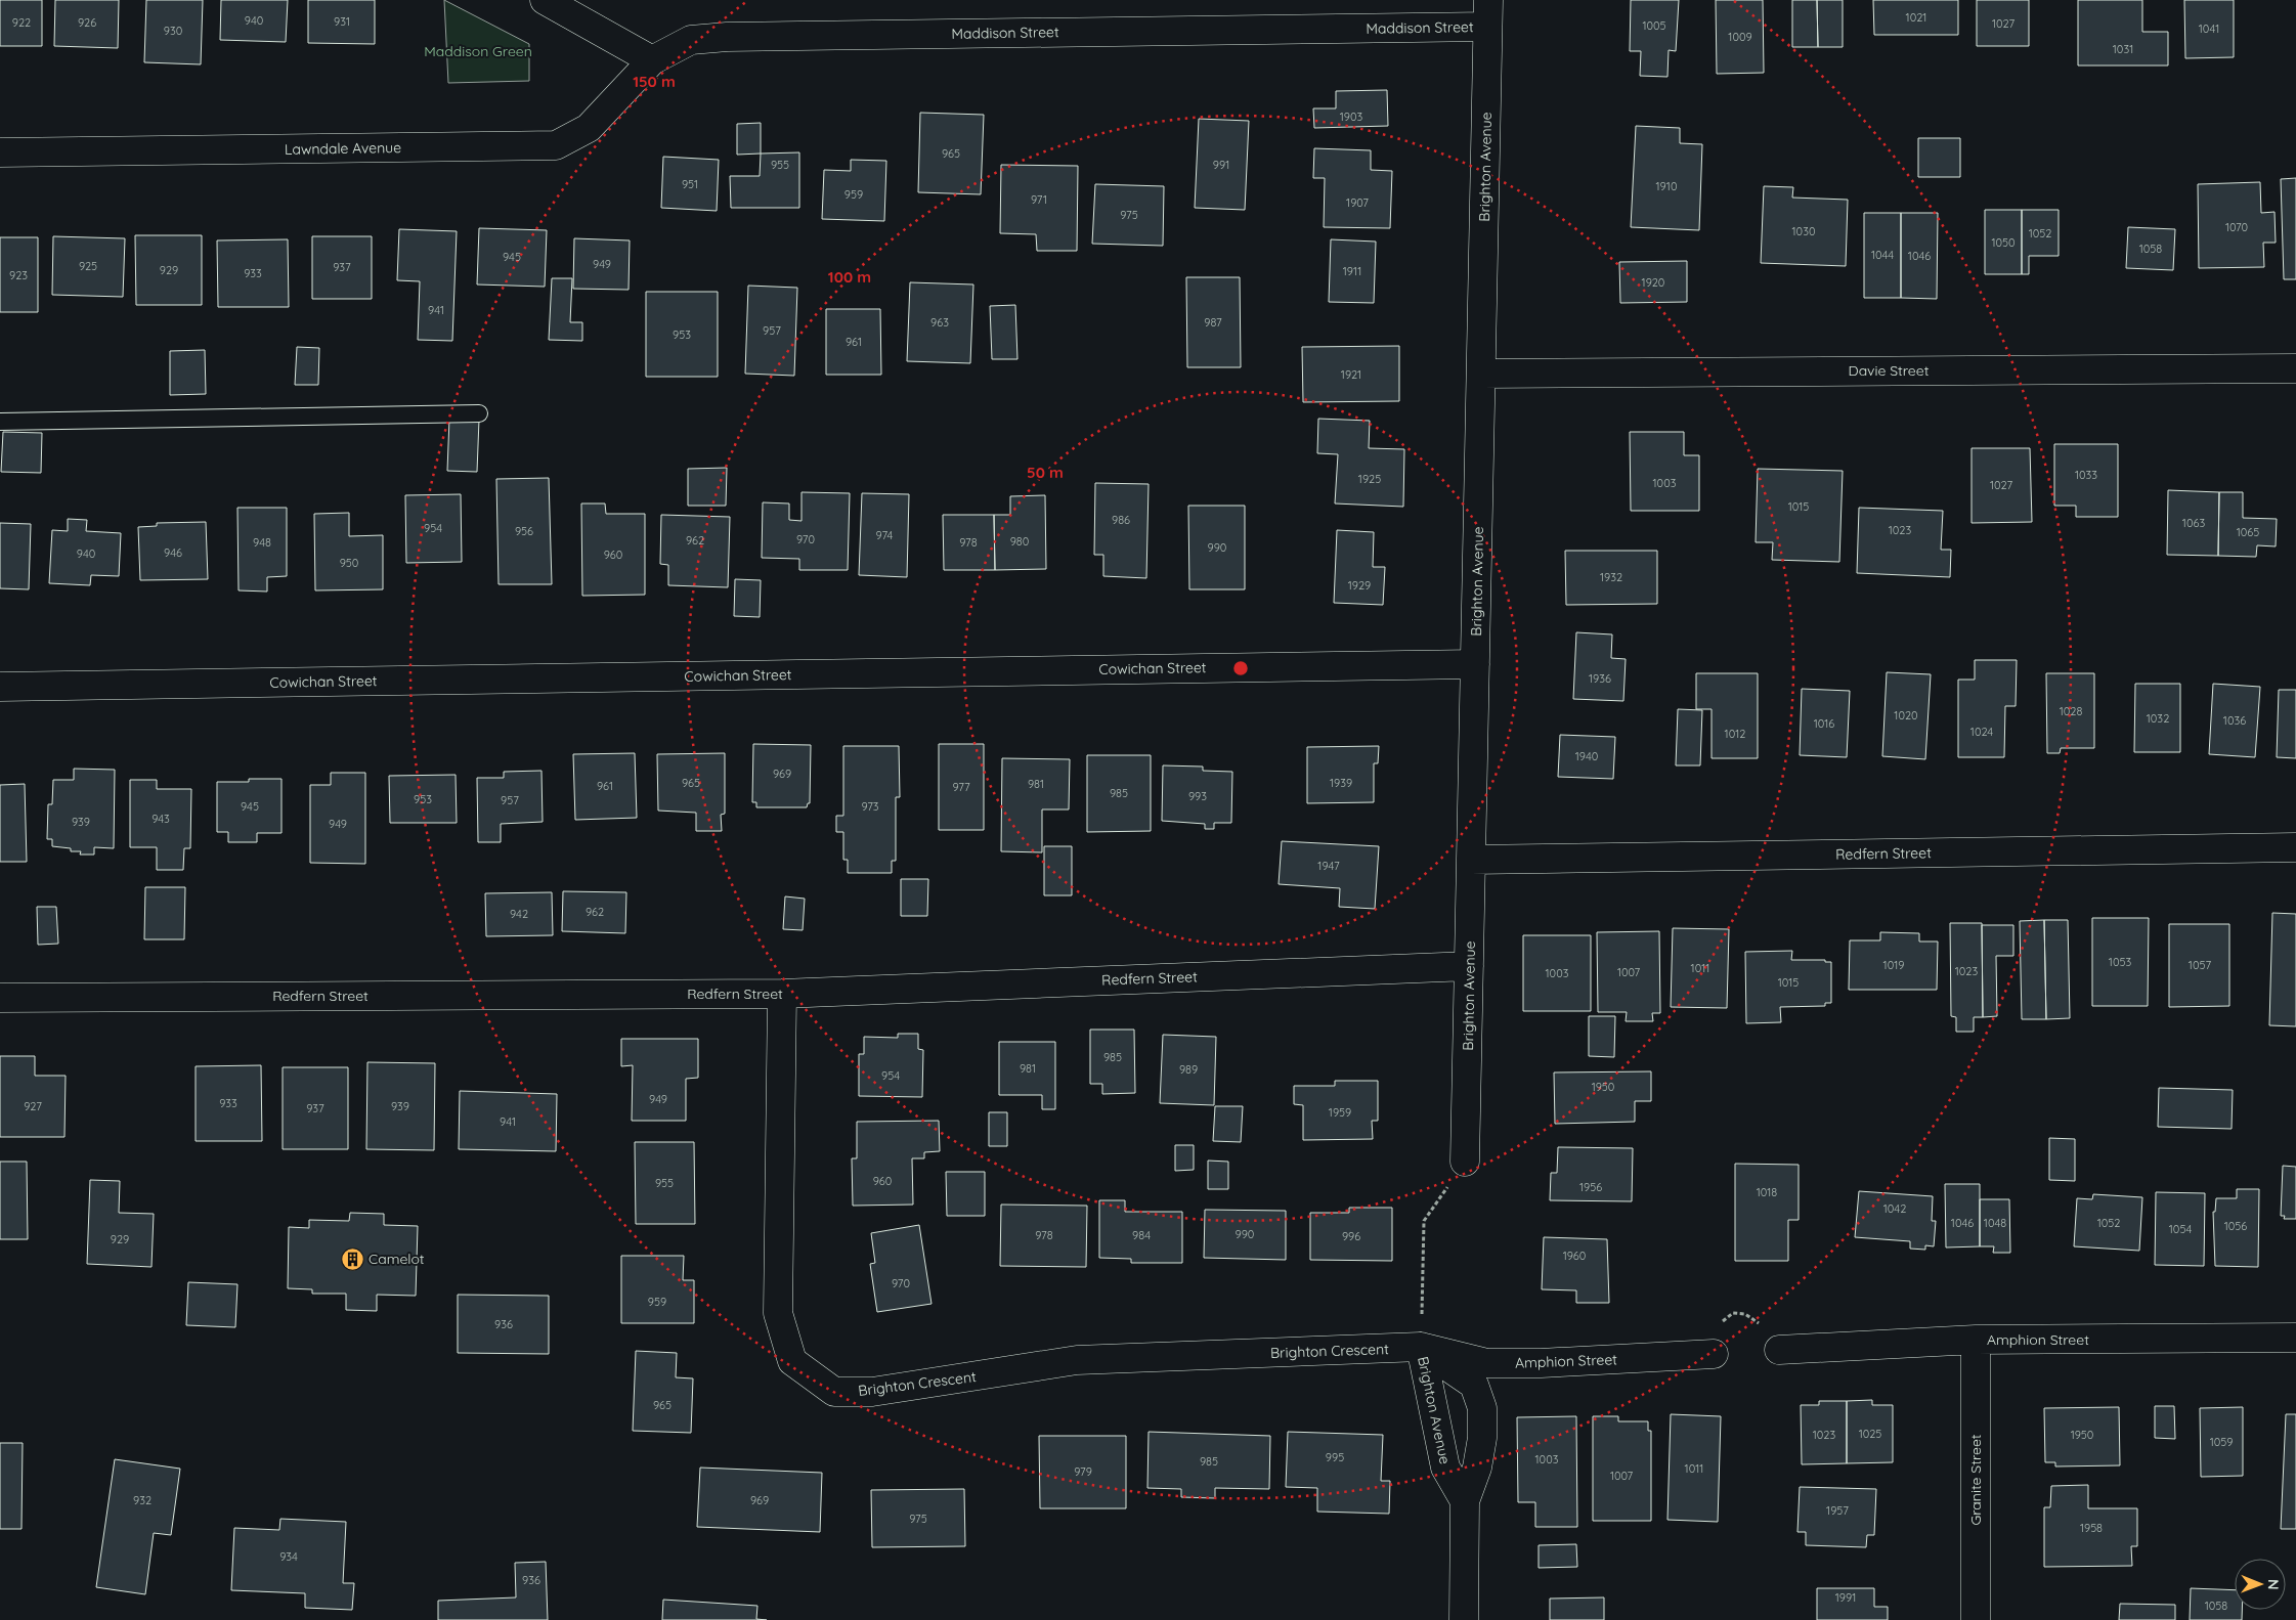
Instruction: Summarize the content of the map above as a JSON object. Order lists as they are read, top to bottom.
{
  "streets": {
    "street": [
      "Maddison Street",
      "Lawndale Avenue",
      "Brighton Avenue",
      "Davie Street",
      "Cowichan Street",
      "Redfern Street",
      "Amphion Street",
      "Brighton Crescent",
      "Granite Street"
    ]
  },
  "crossings": [
    ["Maddison Street", "Lawndale Avenue"],
    ["Maddison Street", "Brighton Avenue"],
    ["Brighton Avenue", "Davie Street"],
    ["Brighton Avenue", "Cowichan Street"],
    ["Brighton Avenue", "Redfern Street"],
    ["Brighton Avenue", "Amphion Street"],
    ["Brighton Avenue", "Brighton Crescent"],
    ["Redfern Street", "Brighton Crescent"],
    ["Amphion Street", "Brighton Crescent"],
    ["Amphion Street", "Granite Street"]
  ],
  "parks": ["Maddison Green"],
  "places": {
    "building": ["Camelot"]
  },
  "house_numbers": [
    "1021",
    "940",
    "931",
    "922",
    "926",
    "1027",
    "1005",
    "1041",
    "930",
    "1009",
    "1031",
    "1903",
    "965",
    "955",
    "991",
    "951",
    "1910",
    "959",
    "971",
    "1907",
    "975",
    "1070",
    "1030",
    "1052",
    "1050",
    "1058",
    "1044",
    "1046",
    "945",
    "949",
    "925",
    "937",
    "929",
    "1911",
    "933",
    "923",
    "1920",
    "941",
    "963",
    "987",
    "957",
    "953",
    "961",
    "1921",
    "1033",
    "1925",
    "1003",
    "1027",
    "1015",
    "986",
    "1063",
    "954",
    "1023",
    "956",
    "1065",
    "974",
    "970",
    "962",
    "980",
    "948",
    "978",
    "990",
    "946",
    "940",
    "960",
    "950",
    "1932",
    "1929",
    "1936",
    "1028",
    "1020",
    "1032",
    "1036",
    "1016",
    "1024",
    "1012",
    "1940",
    "969",
    "965",
    "1939",
    "981",
    "961",
    "977",
    "985",
    "993",
    "953",
    "957",
    "945",
    "973",
    "943",
    "939",
    "949",
    "1947",
    "962",
    "942",
    "1053",
    "1019",
    "1057",
    "1011",
    "1023",
    "1007",
    "1003",
    "1015",
    "985",
    "981",
    "989",
    "954",
    "1950",
    "949",
    "933",
    "927",
    "939",
    "937",
    "1959",
    "941",
    "960",
    "955",
    "1956",
    "1018",
    "1042",
    "1046",
    "1048",
    "1052",
    "1056",
    "1054",
    "990",
    "978",
    "984",
    "996",
    "929",
    "1960",
    "970",
    "959",
    "936",
    "965",
    "1025",
    "1023",
    "1950",
    "1059",
    "995",
    "1003",
    "985",
    "1011",
    "979",
    "1007",
    "932",
    "969",
    "1957",
    "975",
    "1958",
    "934",
    "936",
    "1991",
    "1058"
  ],
  "north": "right",
  "rings": ["150 m", "100 m", "50 m"]
}
